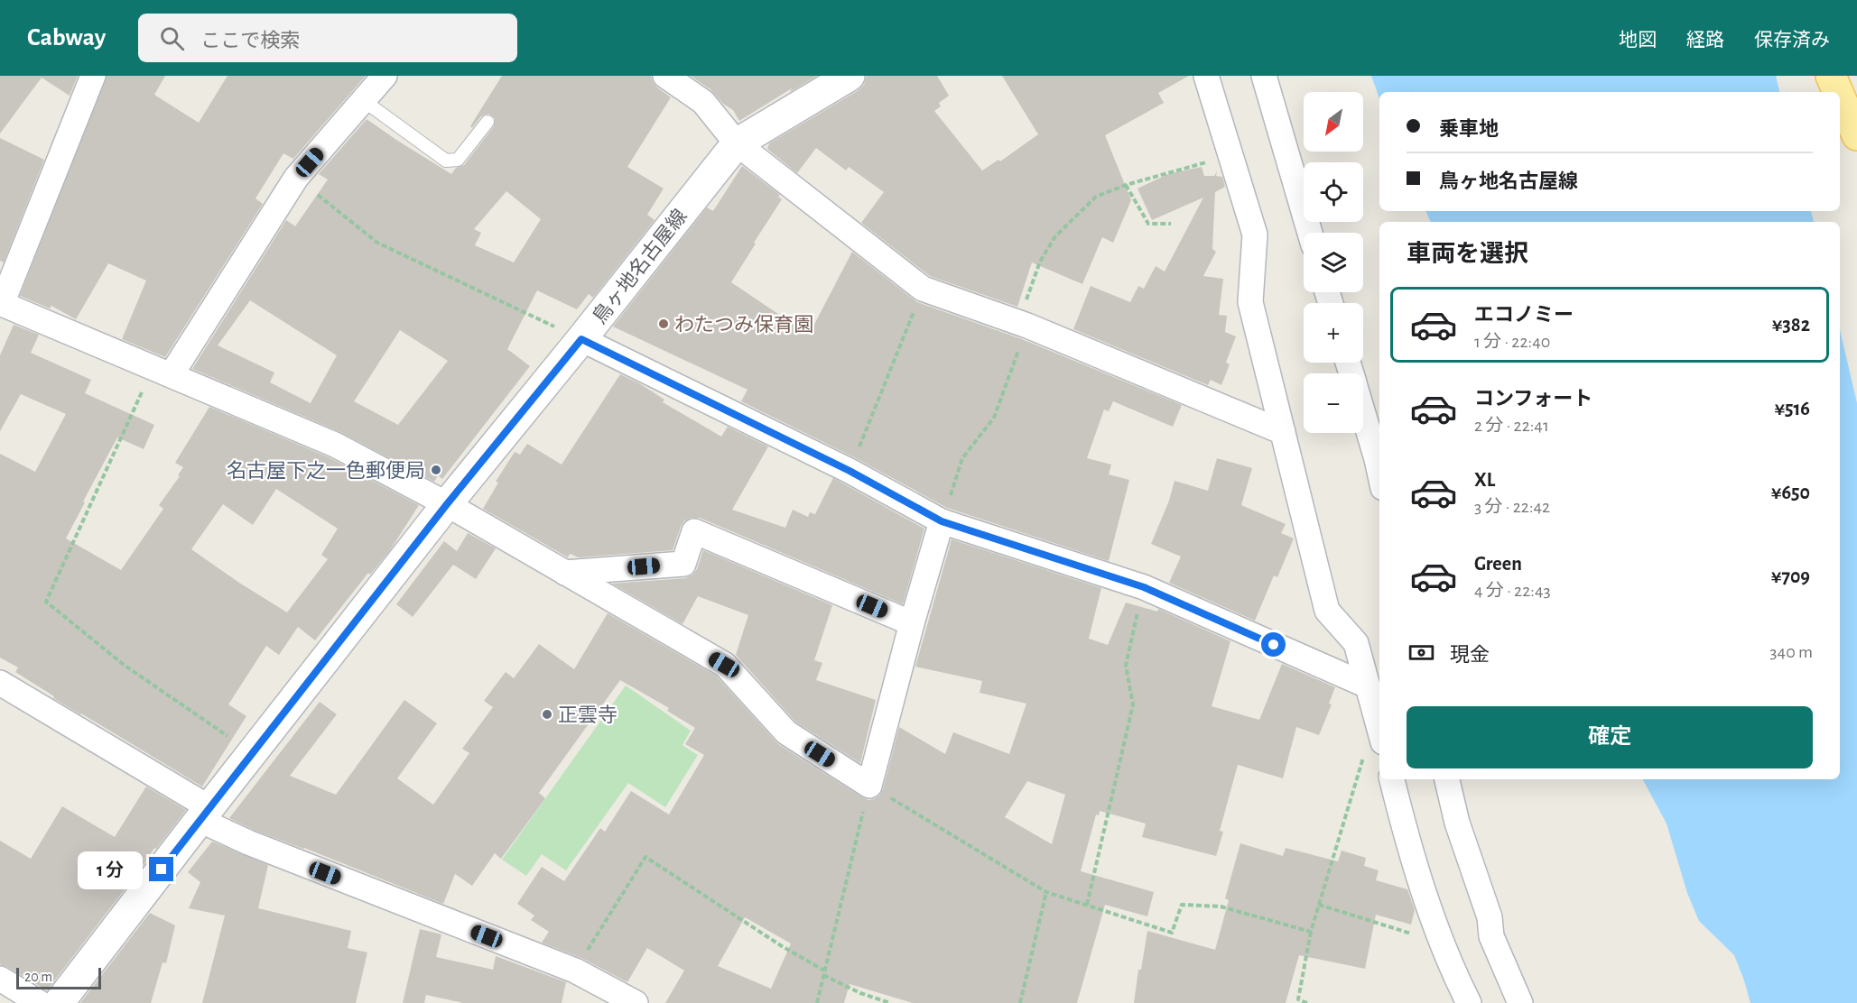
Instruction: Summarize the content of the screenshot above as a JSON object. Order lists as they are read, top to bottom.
{
  "streets": {
    "main road": ["鳥ヶ地名古屋線"]
  },
  "places": ["わたつみ保育園", "名古屋下之一色郵便局", "正雲寺"],
  "scale_bar": "20 m",
  "north": "bottom left",
  "page": {
    "header": "Cabway",
    "search": "ここで検索",
    "nav": ["地図", "経路", "保存済み"],
    "map_buttons": ["+", "−"],
    "banner": ["乗車地", "鳥ヶ地名古屋線"],
    "heading": "車両を選択",
    "list": [
      {
        "name": "エコノミー",
        "note": "1 分 · 22:40",
        "value": "¥382"
      },
      {
        "name": "コンフォート",
        "note": "2 分 · 22:41",
        "value": "¥516"
      },
      {
        "name": "XL",
        "note": "3 分 · 22:42",
        "value": "¥650"
      },
      {
        "name": "Green",
        "note": "4 分 · 22:43",
        "value": "¥709"
      }
    ],
    "pay": ["現金", "340 m"],
    "buttons": "確定",
    "bubble": "1 分",
    "scale": "20 m"
  }
}
